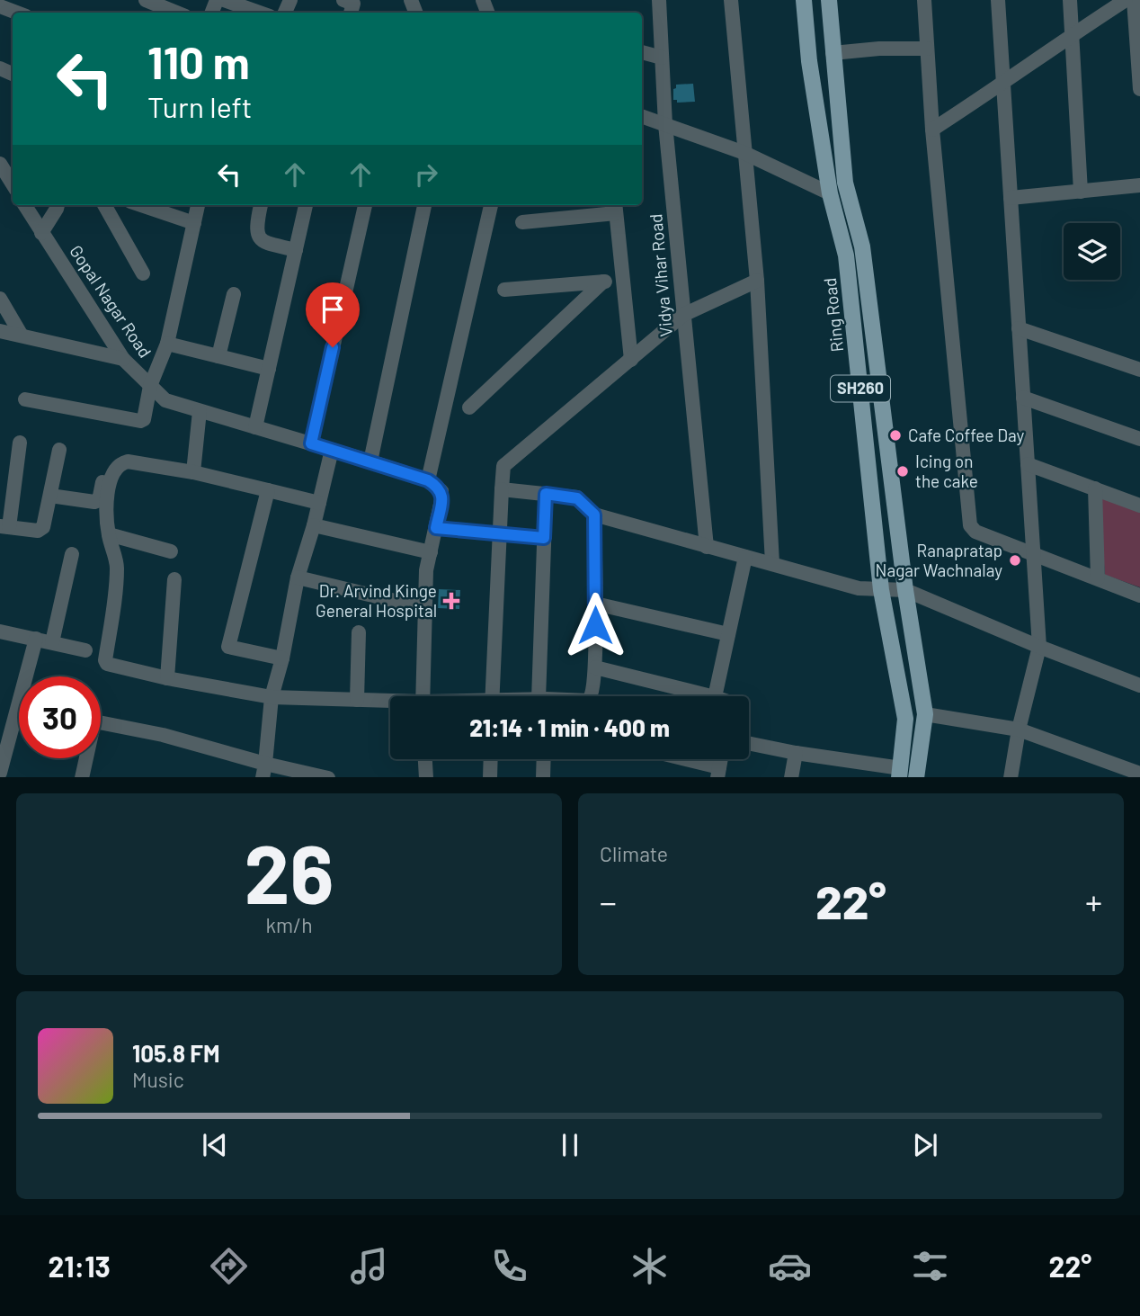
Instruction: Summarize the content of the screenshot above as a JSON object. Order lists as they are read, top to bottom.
{
  "streets": {
    "main road": ["Ring Road", "SH260"],
    "street": ["Vidya Vihar Road", "Gopal Nagar Road"]
  },
  "places": {
    "other": ["Cafe Coffee Day", "Icing on the cake", "Ranapratap Nagar Wachnalay"],
    "health": ["Dr. Arvind Kinge General Hospital"]
  },
  "page": {
    "turn": ["110 m", "Turn left"],
    "limit": "30",
    "trip": "21:14 · 1 min · 400 m",
    "tile": [
      ["26", "km/h"],
      "Climate"
    ],
    "heat": ["−", "22°", "+"],
    "song": ["105.8 FM", "Music"],
    "tabs": ["21:13", "22°"]
  }
}
